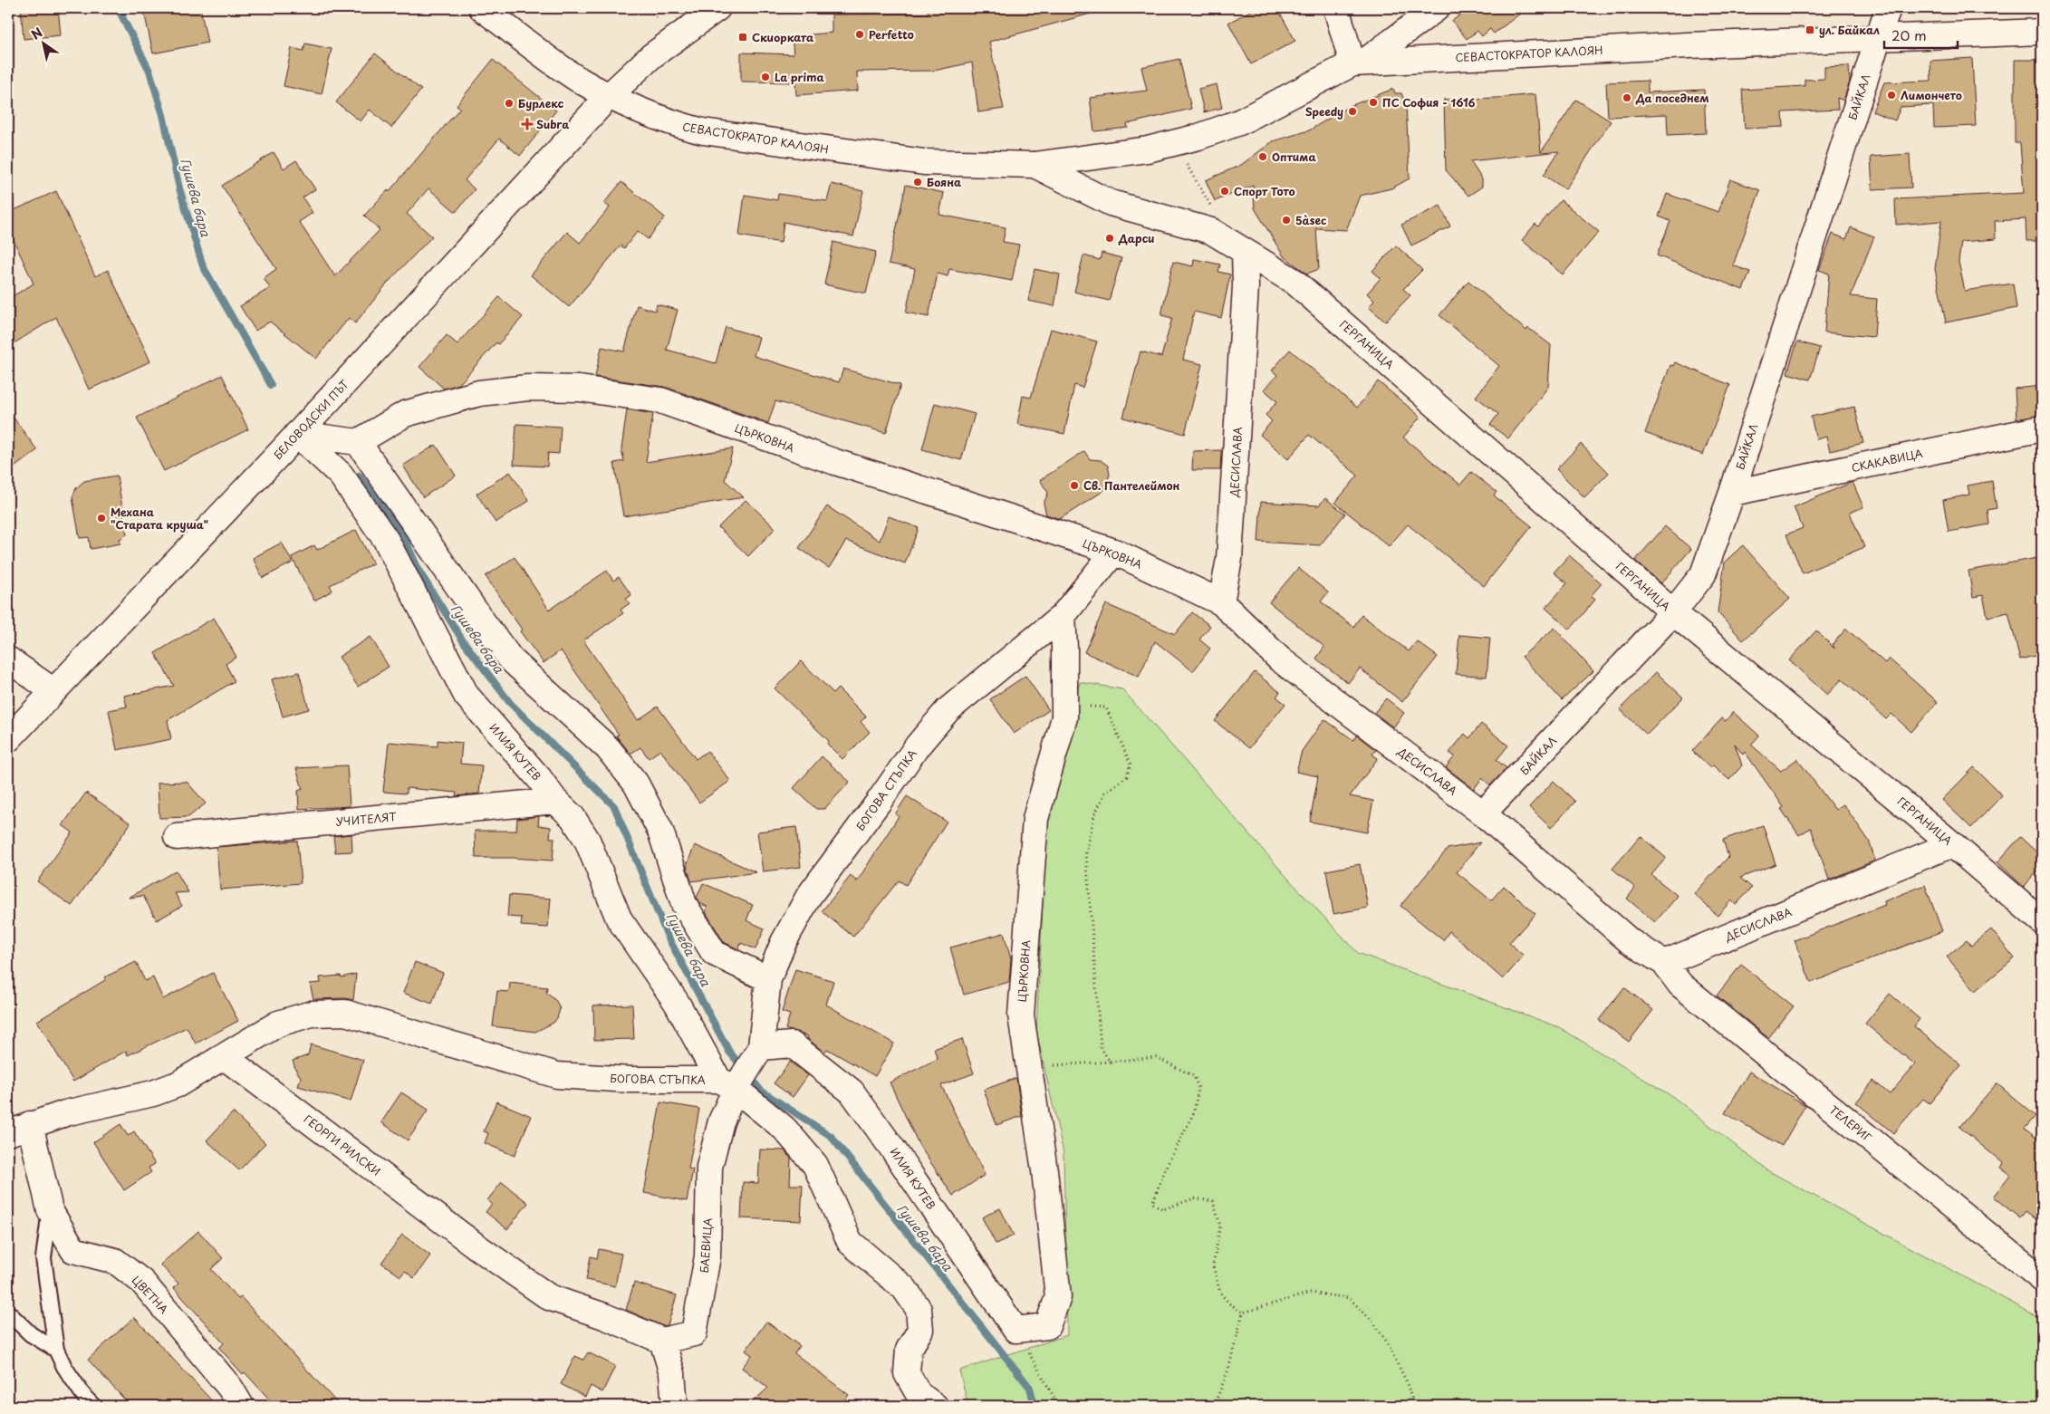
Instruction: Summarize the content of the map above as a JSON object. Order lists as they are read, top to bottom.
{
  "streets": {
    "street": [
      "СЕВАСТОКРАТОР КАЛОЯН",
      "БАЙКАЛ",
      "ГЕРГАНИЦА",
      "БЕЛОВОДСКИ ПЪТ",
      "ЦЪРКОВНА",
      "СКАКАВИЦА",
      "ДЕСИСЛАВА",
      "ИЛИЯ КУТЕВ",
      "БОГОВА СТЪПКА",
      "УЧИТЕЛЯТ",
      "ТЕЛЕРИГ",
      "ГЕОРГИ РИЛСКИ",
      "БАЕВИЦА",
      "ЦВЕТНА"
    ]
  },
  "crossings": [
    ["СЕВАСТОКРАТОР КАЛОЯН", "БАЙКАЛ"],
    ["СЕВАСТОКРАТОР КАЛОЯН", "ГЕРГАНИЦА"],
    ["СЕВАСТОКРАТОР КАЛОЯН", "БЕЛОВОДСКИ ПЪТ"],
    ["СЕВАСТОКРАТОР КАЛОЯН", "ДЕСИСЛАВА"],
    ["БАЙКАЛ", "ГЕРГАНИЦА"],
    ["БАЙКАЛ", "СКАКАВИЦА"],
    ["БАЙКАЛ", "ДЕСИСЛАВА"],
    ["ГЕРГАНИЦА", "ДЕСИСЛАВА"],
    ["БЕЛОВОДСКИ ПЪТ", "ИЛИЯ КУТЕВ"],
    ["ЦЪРКОВНА", "ДЕСИСЛАВА"],
    ["ЦЪРКОВНА", "ИЛИЯ КУТЕВ"],
    ["ЦЪРКОВНА", "БОГОВА СТЪПКА"],
    ["ДЕСИСЛАВА", "ТЕЛЕРИГ"],
    ["ИЛИЯ КУТЕВ", "БОГОВА СТЪПКА"],
    ["ИЛИЯ КУТЕВ", "УЧИТЕЛЯТ"],
    ["ИЛИЯ КУТЕВ", "БАЕВИЦА"],
    ["БОГОВА СТЪПКА", "ГЕОРГИ РИЛСКИ"],
    ["БОГОВА СТЪПКА", "БАЕВИЦА"],
    ["ГЕОРГИ РИЛСКИ", "БАЕВИЦА"]
  ],
  "water": ["Гушева бара"],
  "places": {
    "transit": ["ул. Байкал", "Скиорката"],
    "other": [
      "Perfetto",
      "La prima",
      "Лимончето",
      "Да поседнем",
      "ПС София - 1616",
      "Бурлекс",
      "Speedy",
      "Оптима",
      "Бояна",
      "Спорт Тото",
      "5àsec",
      "Дарси",
      "Св. Пантелеймон",
      "Механа \"Старата круша\""
    ],
    "health": ["Subra"]
  },
  "scale_bar": "20 m",
  "north": "top left"
}
